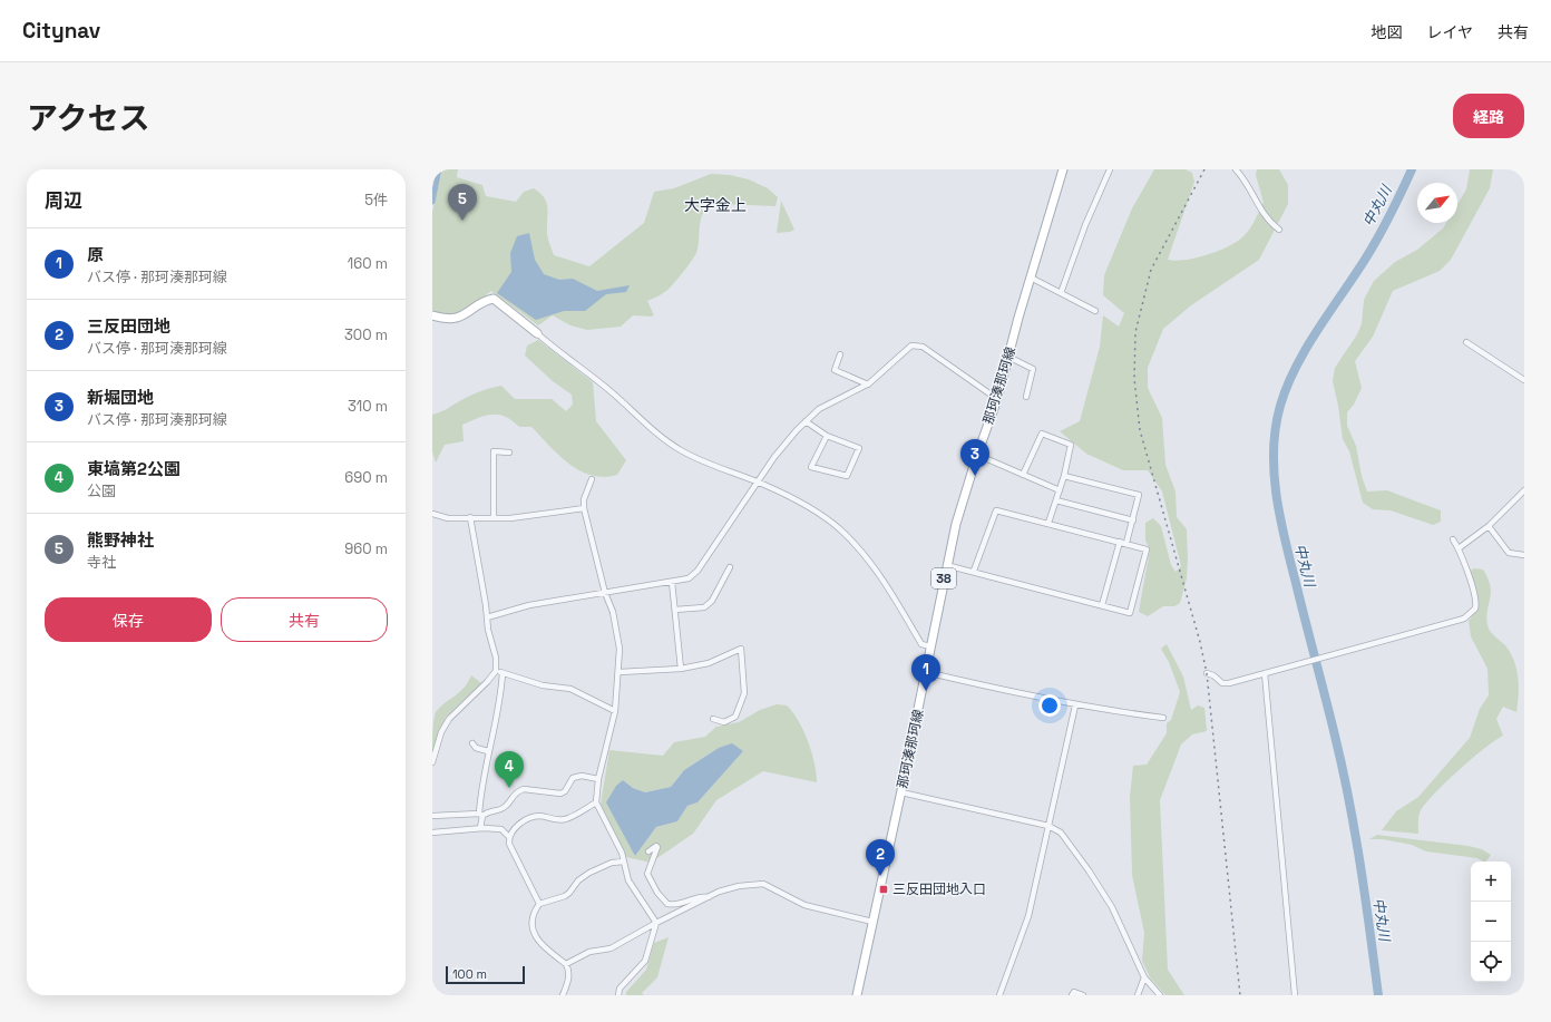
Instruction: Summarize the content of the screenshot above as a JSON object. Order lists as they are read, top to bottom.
{
  "streets": {
    "main road": ["那珂湊那珂線", "38"]
  },
  "districts": ["大字金上"],
  "water": ["中丸川"],
  "places": {
    "transit": ["三反田団地入口"]
  },
  "scale_bar": "100 m",
  "north": "top right",
  "page": {
    "header": "Citynav",
    "nav": ["地図", "レイヤ", "共有"],
    "title": "アクセス",
    "buttons": [
      "経路",
      ["保存", "共有"]
    ],
    "heading": ["周辺", "5件"],
    "pins": [
      "5",
      "3",
      "1",
      "4",
      "2"
    ],
    "list": [
      {
        "mark": "1",
        "name": "原",
        "note": "バス停 · 那珂湊那珂線",
        "value": "160 m"
      },
      {
        "mark": "2",
        "name": "三反田団地",
        "note": "バス停 · 那珂湊那珂線",
        "value": "300 m"
      },
      {
        "mark": "3",
        "name": "新堀団地",
        "note": "バス停 · 那珂湊那珂線",
        "value": "310 m"
      },
      {
        "mark": "4",
        "name": "東塙第2公園",
        "note": "公園",
        "value": "690 m"
      },
      {
        "mark": "5",
        "name": "熊野神社",
        "note": "寺社",
        "value": "960 m"
      }
    ],
    "map_buttons": ["+", "−"],
    "scale": "100 m"
  }
}
